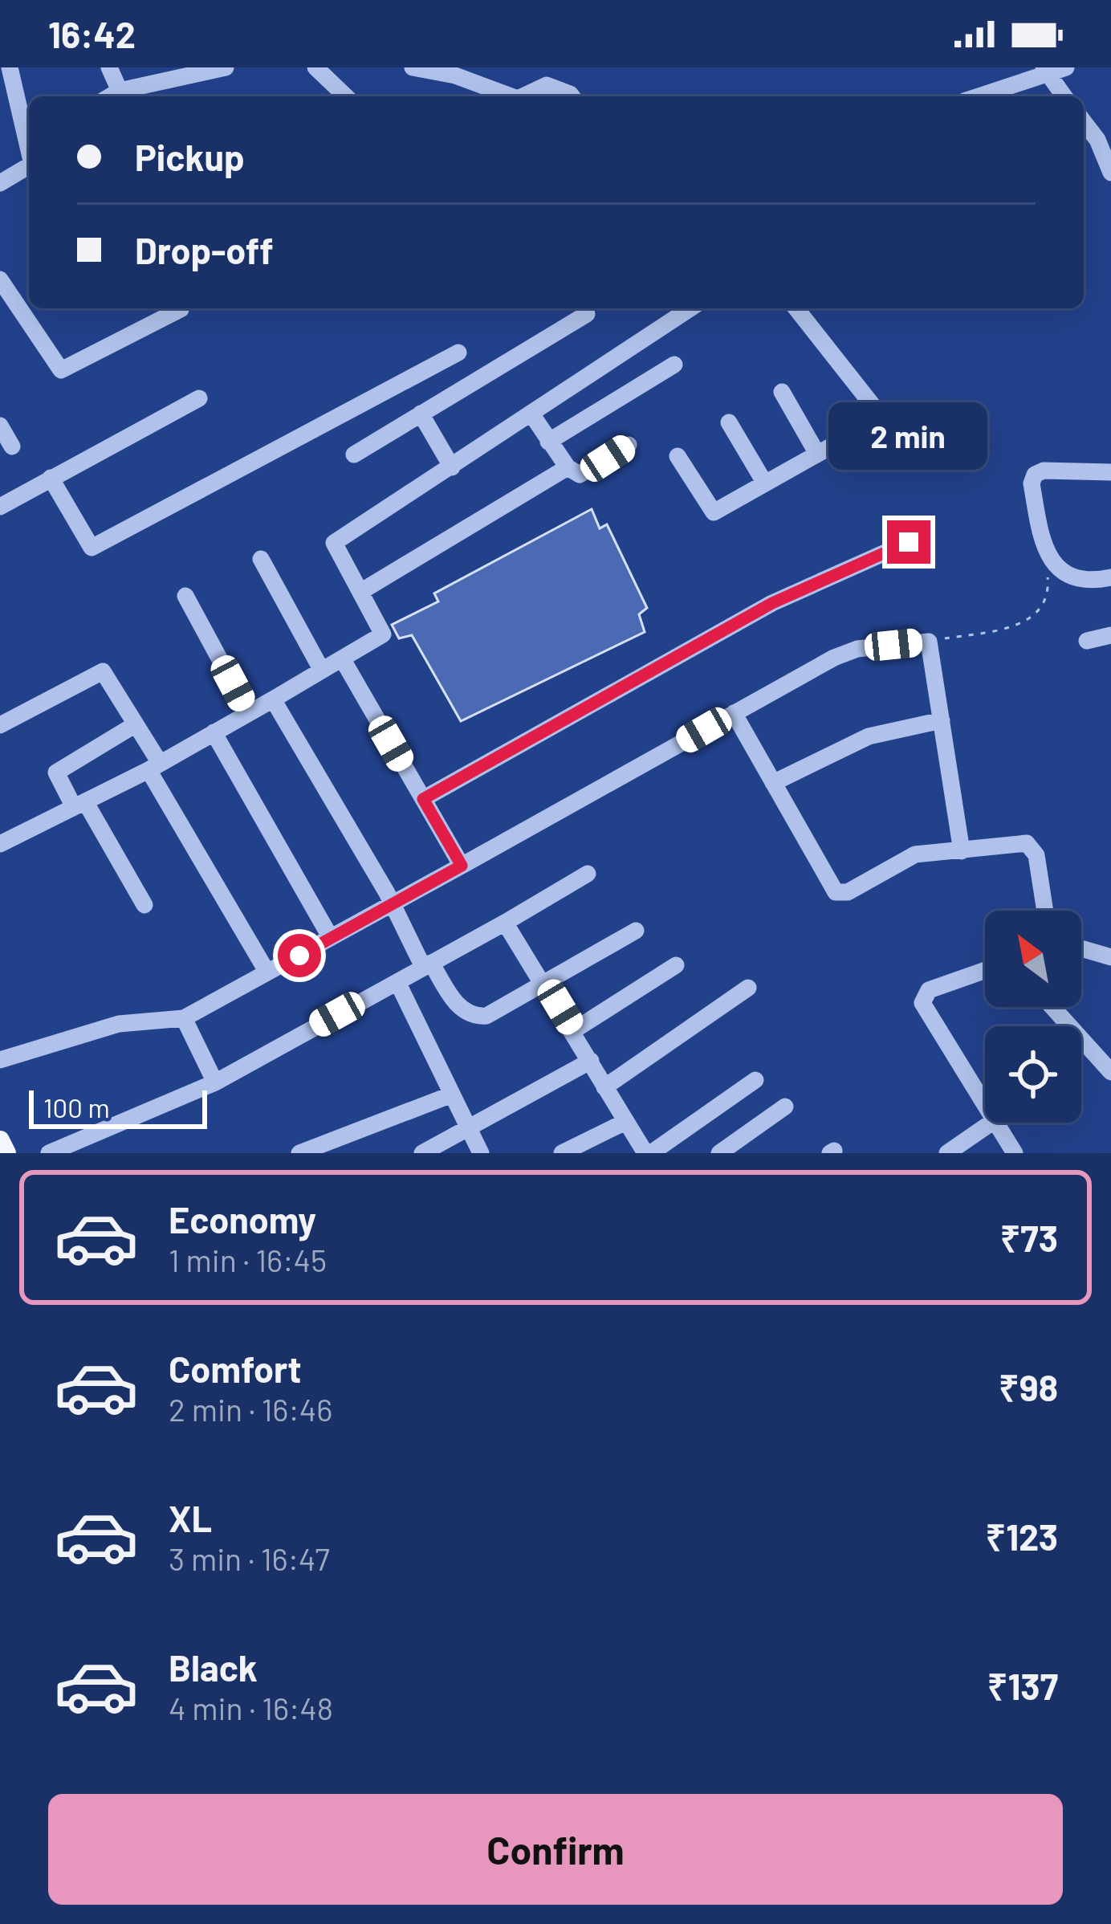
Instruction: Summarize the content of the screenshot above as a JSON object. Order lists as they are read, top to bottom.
{
  "scale_bar": "100 m",
  "north": "top left",
  "page": {
    "status": "16:42",
    "banner": ["Pickup", "Drop-off"],
    "bubble": "2 min",
    "scale": "100 m",
    "list": [
      {
        "name": "Economy",
        "note": "1 min · 16:45",
        "value": "₹73"
      },
      {
        "name": "Comfort",
        "note": "2 min · 16:46",
        "value": "₹98"
      },
      {
        "name": "XL",
        "note": "3 min · 16:47",
        "value": "₹123"
      },
      {
        "name": "Black",
        "note": "4 min · 16:48",
        "value": "₹137"
      }
    ],
    "buttons": "Confirm"
  }
}
